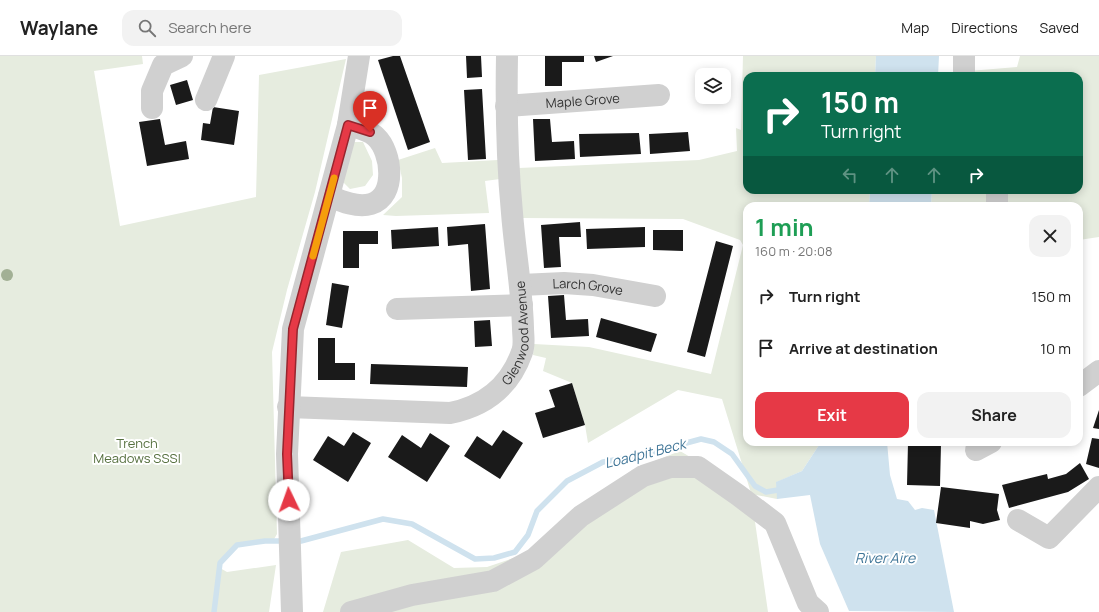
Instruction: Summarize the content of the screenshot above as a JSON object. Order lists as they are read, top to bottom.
{
  "streets": {
    "street": ["Maple Grove", "Larch Grove", "Glenwood Avenue"]
  },
  "crossings": [
    ["Maple Grove", "Glenwood Avenue"],
    ["Larch Grove", "Glenwood Avenue"]
  ],
  "water": ["Loadpit Beck", "River Aire"],
  "parks": ["Trench Meadows SSSI"],
  "page": {
    "header": "Waylane",
    "search": "Search here",
    "nav": ["Map", "Directions", "Saved"],
    "turn": ["150 m", "Turn right"],
    "heading": ["1 min", "160 m · 20:08"],
    "list": [
      {
        "name": "Turn right",
        "value": "150 m"
      },
      {
        "name": "Arrive at destination",
        "value": "10 m"
      }
    ],
    "buttons": ["Exit", "Share"]
  }
}
